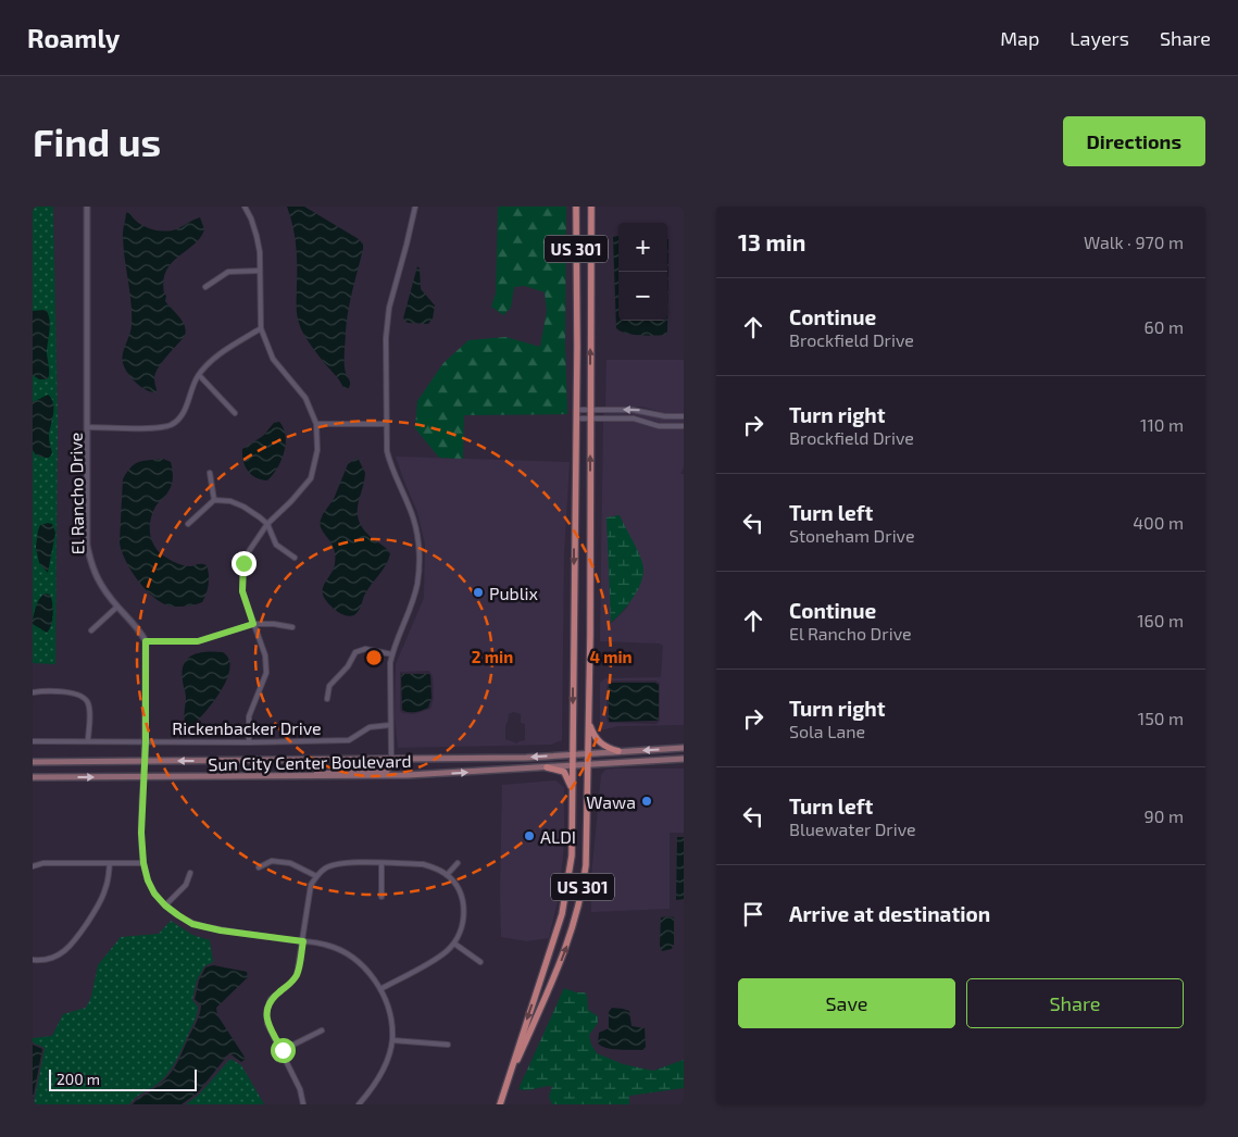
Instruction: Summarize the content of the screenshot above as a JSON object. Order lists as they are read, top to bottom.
{
  "streets": {
    "main road": ["US 301", "Sun City Center Boulevard"],
    "street": ["El Rancho Drive", "Rickenbacker Drive"]
  },
  "crossings": [
    ["US 301", "Sun City Center Boulevard"]
  ],
  "places": ["Publix", "Wawa", "ALDI"],
  "scale_bar": "200 m",
  "page": {
    "header": "Roamly",
    "nav": ["Map", "Layers", "Share"],
    "buttons": [
      "Directions",
      ["Save", "Share"]
    ],
    "title": "Find us",
    "heading": ["13 min", "Walk · 970 m"],
    "map_buttons": ["+", "−"],
    "list": [
      ["Continue", "Brockfield Drive", "60 m"],
      ["Turn right", "Brockfield Drive", "110 m"],
      ["Turn left", "Stoneham Drive", "400 m"],
      ["Continue", "El Rancho Drive", "160 m"],
      ["Turn right", "Sola Lane", "150 m"],
      ["Turn left", "Bluewater Drive", "90 m"],
      "Arrive at destination"
    ],
    "scale": "200 m"
  },
  "rings": ["2 min", "4 min"]
}
